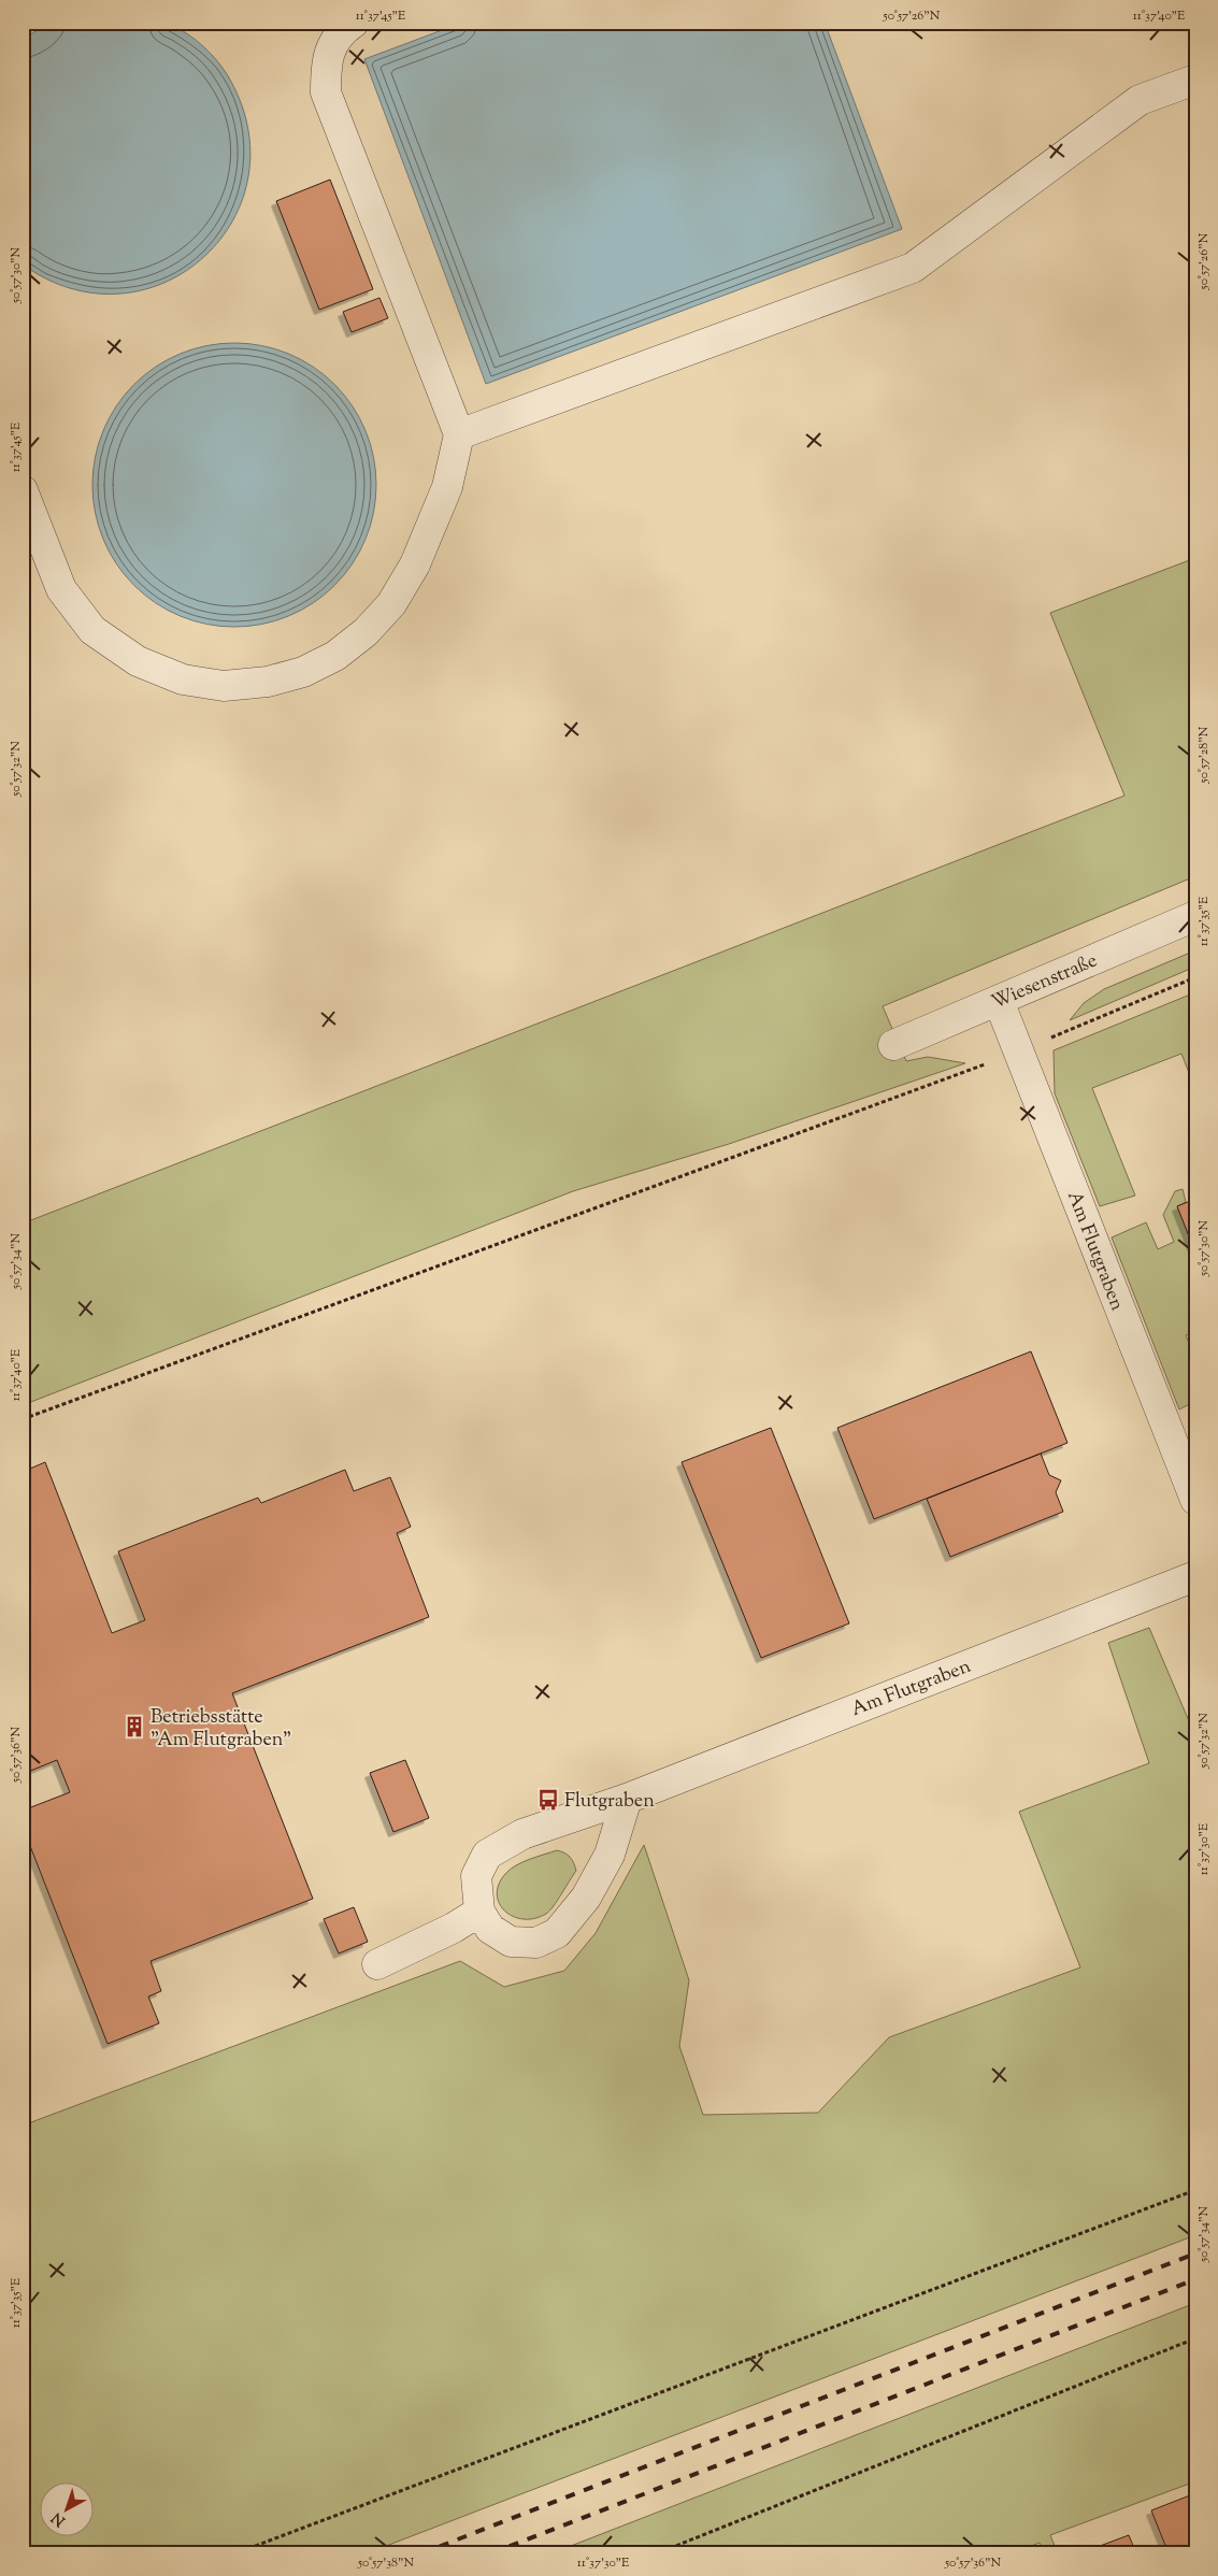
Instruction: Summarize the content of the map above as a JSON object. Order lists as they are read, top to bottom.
{
  "streets": {
    "lane": ["Wiesenstraße", "Am Flutgraben"]
  },
  "crossings": [
    ["Wiesenstraße", "Am Flutgraben"]
  ],
  "places": {
    "building": ["Betriebsstätte \"Am Flutgraben\""],
    "bus stop": ["Flutgraben"]
  },
  "north": "bottom left",
  "coordinates": [
    "11°37'45\"E",
    "50°57'26\"N",
    "11°37'40\"E",
    "50°57'30\"N",
    "50°57'28\"N",
    "50°57'32\"N",
    "11°37'35\"E",
    "50°57'34\"N",
    "50°57'36\"N",
    "11°37'30\"E",
    "50°57'38\"N"
  ]
}
